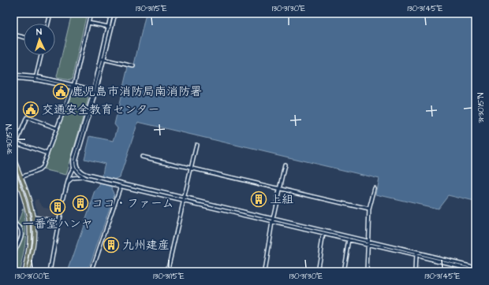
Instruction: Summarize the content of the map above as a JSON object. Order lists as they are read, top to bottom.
{
  "places": {
    "public building": ["鹿児島市消防局南消防署", "交通安全教育センター"],
    "building": [
      "上組",
      "ココ・ファーム",
      "一番堂ハンヤ",
      "九州建産"
    ]
  },
  "north": "top",
  "coordinates": [
    "130°31'15\"E",
    "130°31'30\"E",
    "130°31'45\"E",
    "31°30'15\"N",
    "130°31'00\"E"
  ]
}
